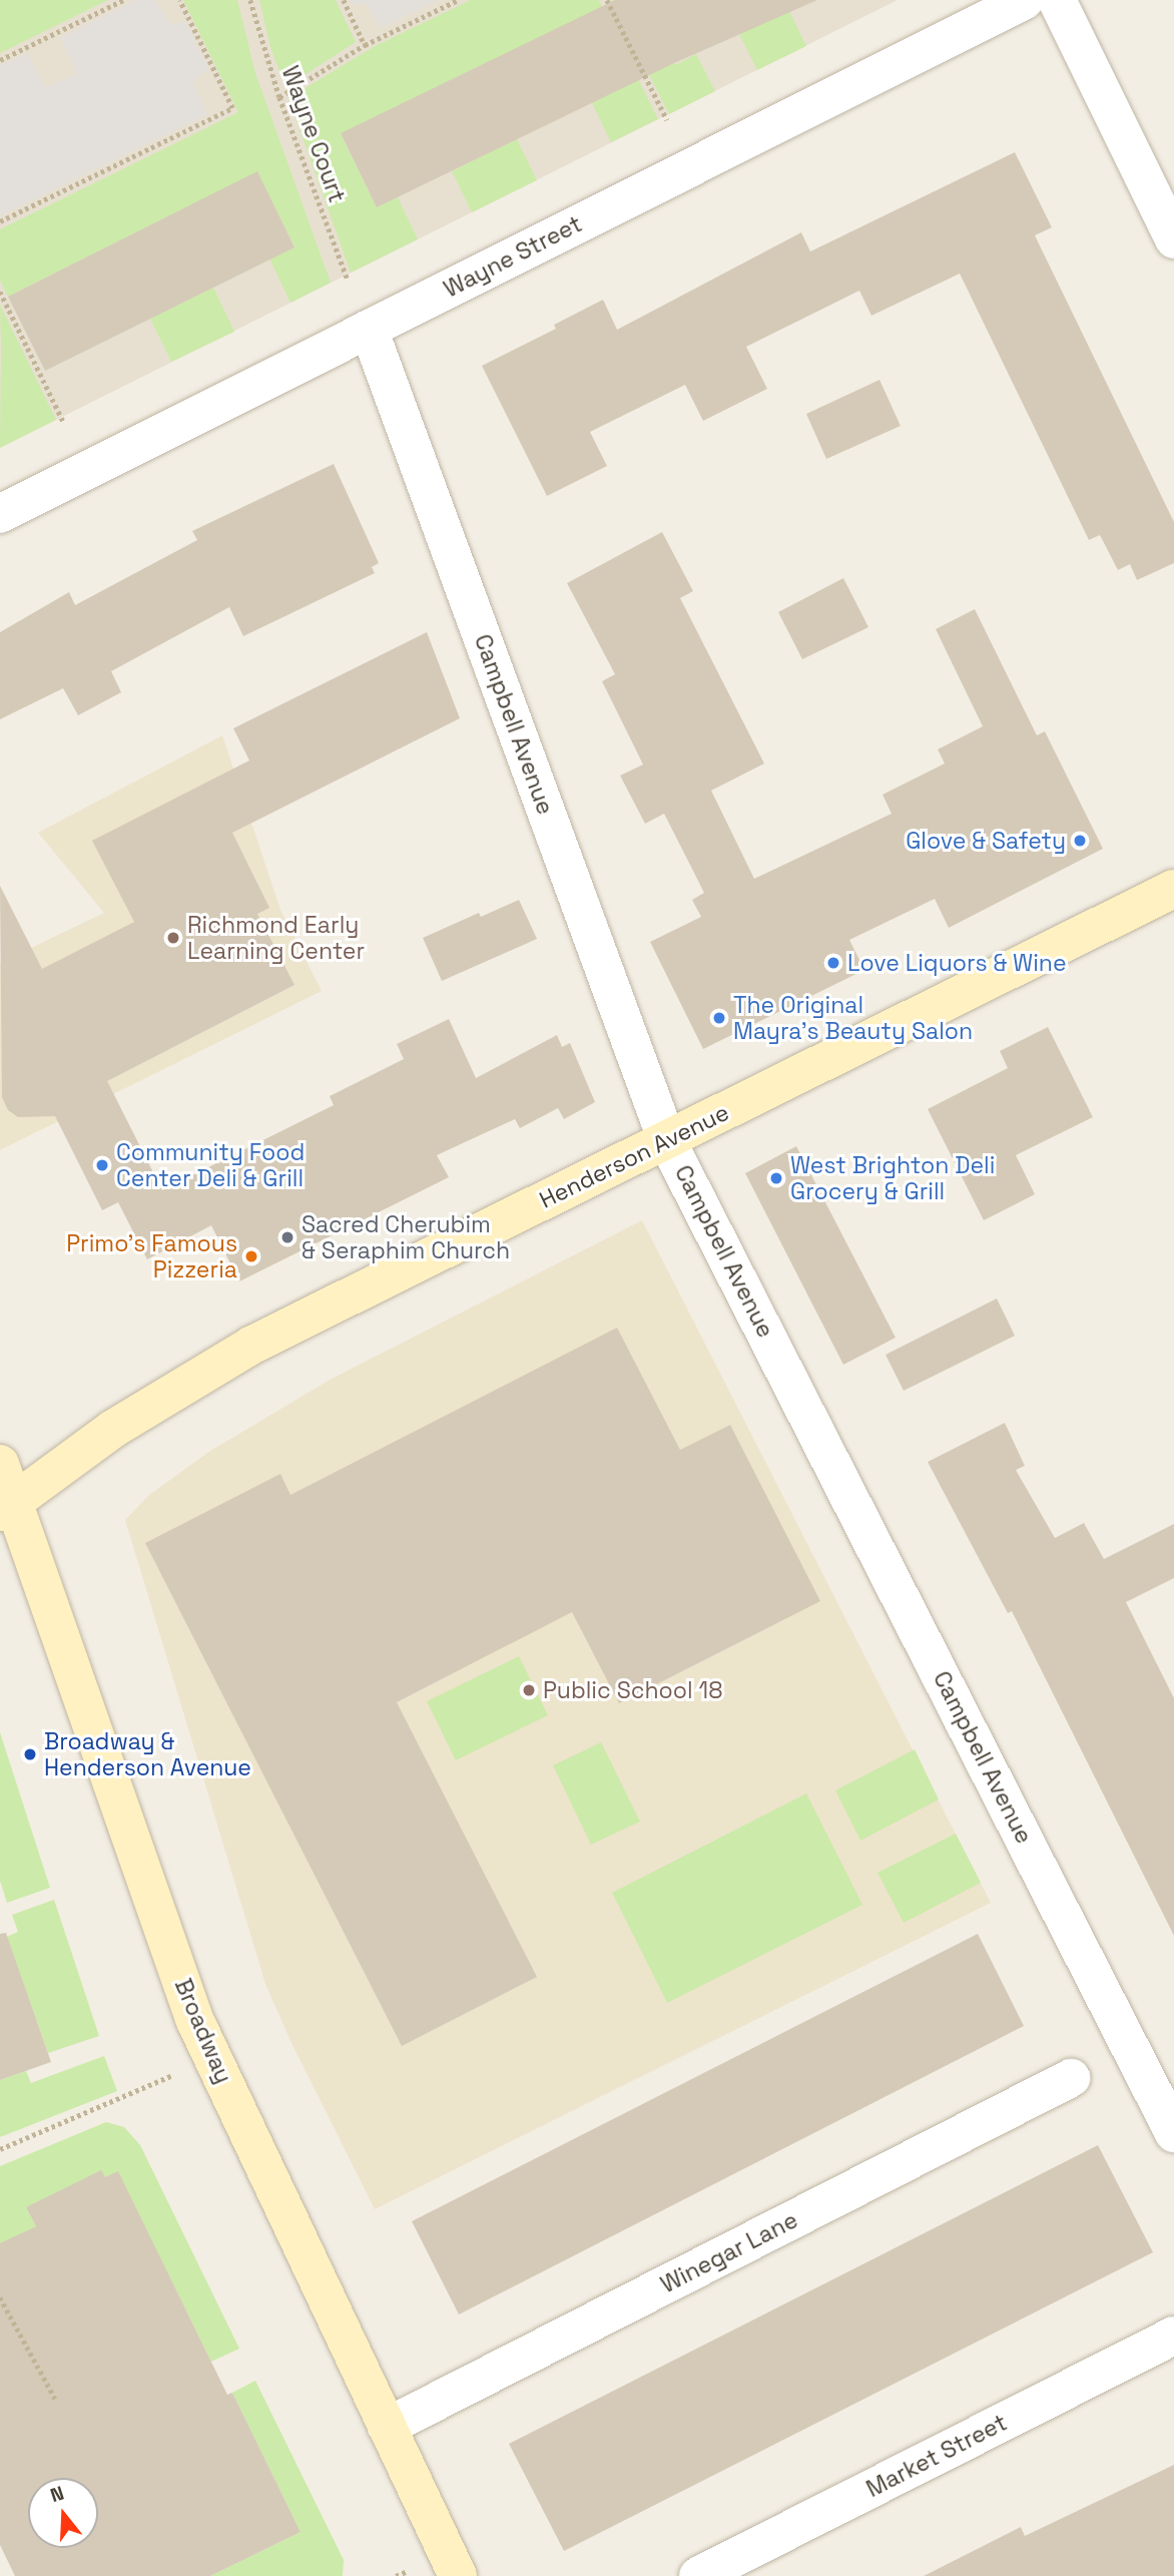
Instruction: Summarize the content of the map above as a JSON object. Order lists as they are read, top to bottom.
{
  "streets": {
    "street": [
      "Wayne Street",
      "Campbell Avenue",
      "Henderson Avenue",
      "Broadway",
      "Winegar Lane",
      "Market Street"
    ],
    "path": ["Wayne Court"]
  },
  "crossings": [
    ["Wayne Street", "Campbell Avenue"],
    ["Campbell Avenue", "Henderson Avenue"],
    ["Henderson Avenue", "Broadway"],
    ["Broadway", "Winegar Lane"]
  ],
  "places": [
    "Glove & Safety",
    "Richmond Early Learning Center",
    "Love Liquors & Wine",
    "The Original Mayra's Beauty Salon",
    "Community Food Center Deli & Grill",
    "West Brighton Deli Grocery & Grill",
    "Sacred Cherubim & Seraphim Church",
    "Primo's Famous Pizzeria",
    "Public School 18",
    "Broadway & Henderson Avenue"
  ],
  "north": "top"
}
